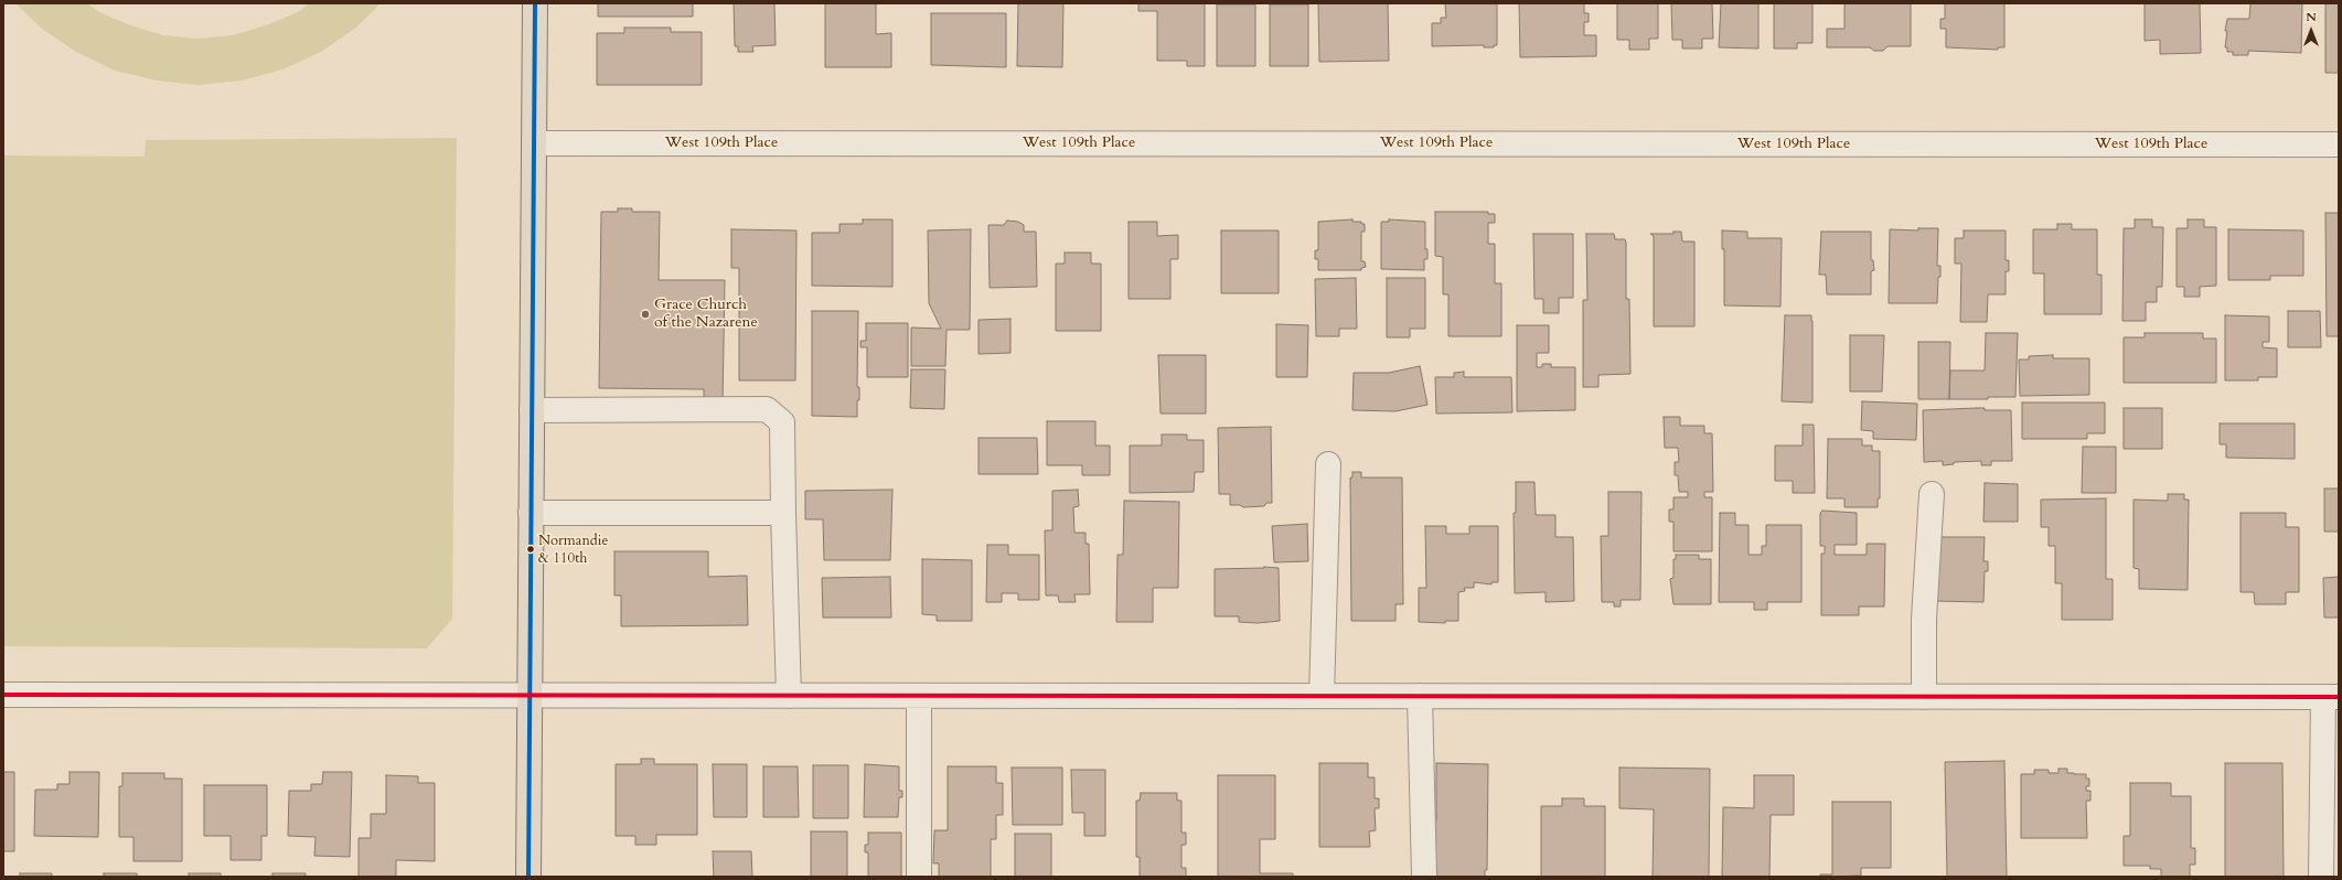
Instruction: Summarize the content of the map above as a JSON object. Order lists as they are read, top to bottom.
{
  "streets": {
    "street": ["West 109th Place"]
  },
  "places": ["Grace Church of the Nazarene", "Normandie & 110th"],
  "north": "top"
}
